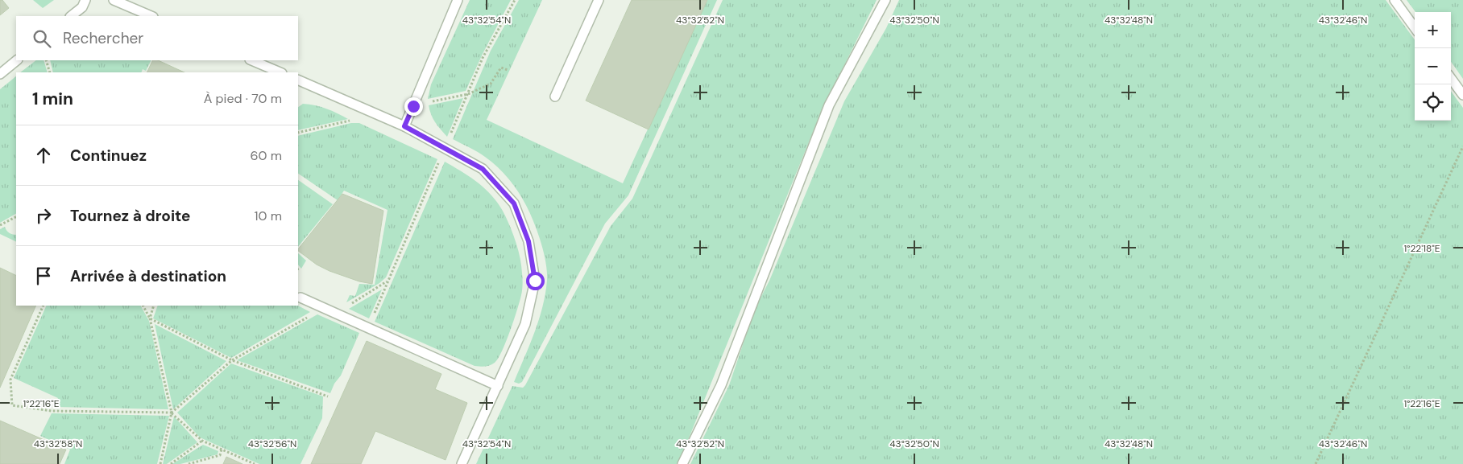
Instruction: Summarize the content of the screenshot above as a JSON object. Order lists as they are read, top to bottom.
{
  "page": {
    "map_buttons": ["+", "−"],
    "search": "Rechercher",
    "heading": ["1 min", "À pied · 70 m"],
    "list": [
      ["Continuez", "60 m"],
      ["Tournez à droite", "10 m"],
      "Arrivée à destination"
    ]
  },
  "coordinates": [
    "43°32'54\"N",
    "43°32'52\"N",
    "43°32'50\"N",
    "43°32'48\"N",
    "43°32'46\"N",
    "1°22'18\"E",
    "1°22'16\"E",
    "43°32'58\"N",
    "43°32'56\"N"
  ]
}
